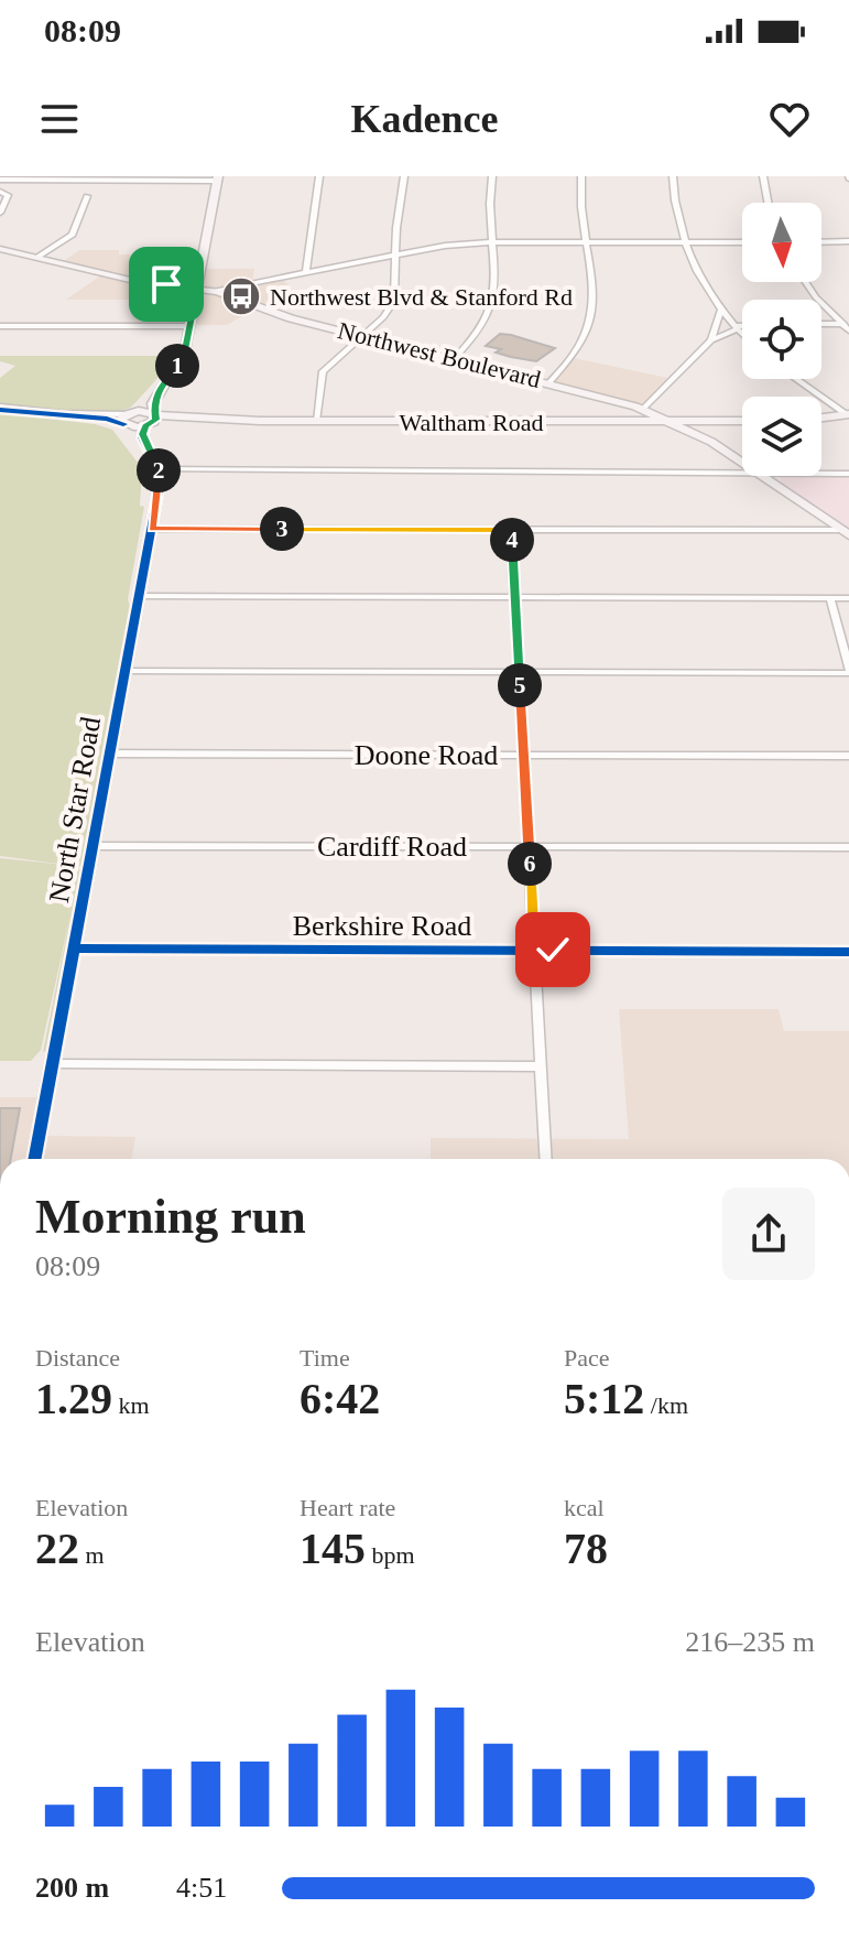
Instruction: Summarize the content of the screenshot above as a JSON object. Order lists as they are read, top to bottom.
{
  "streets": {
    "street": [
      "Northwest Boulevard",
      "Waltham Road",
      "Doone Road",
      "North Star Road",
      "Cardiff Road",
      "Berkshire Road"
    ]
  },
  "crossings": [
    ["Northwest Boulevard", "Waltham Road"],
    ["Waltham Road", "North Star Road"],
    ["Doone Road", "North Star Road"],
    ["North Star Road", "Cardiff Road"],
    ["North Star Road", "Berkshire Road"]
  ],
  "places": {
    "bus stop": ["Northwest Blvd & Stanford Rd"]
  },
  "north": "bottom",
  "page": {
    "status": "08:09",
    "header": "Kadence",
    "pins": [
      "1",
      "2",
      "3",
      "4",
      "5",
      "6"
    ],
    "heading": ["Morning run", "08:09"],
    "stats": [
      ["Distance", "1.29 km"],
      ["Time", "6:42"],
      ["Pace", "5:12 /km"],
      ["Elevation", "22 m"],
      ["Heart rate", "145 bpm"],
      ["kcal", "78"]
    ],
    "chart": ["Elevation", "216–235 m"],
    "list": [
      {
        "name": "200 m",
        "note": "4:51"
      }
    ]
  }
}
